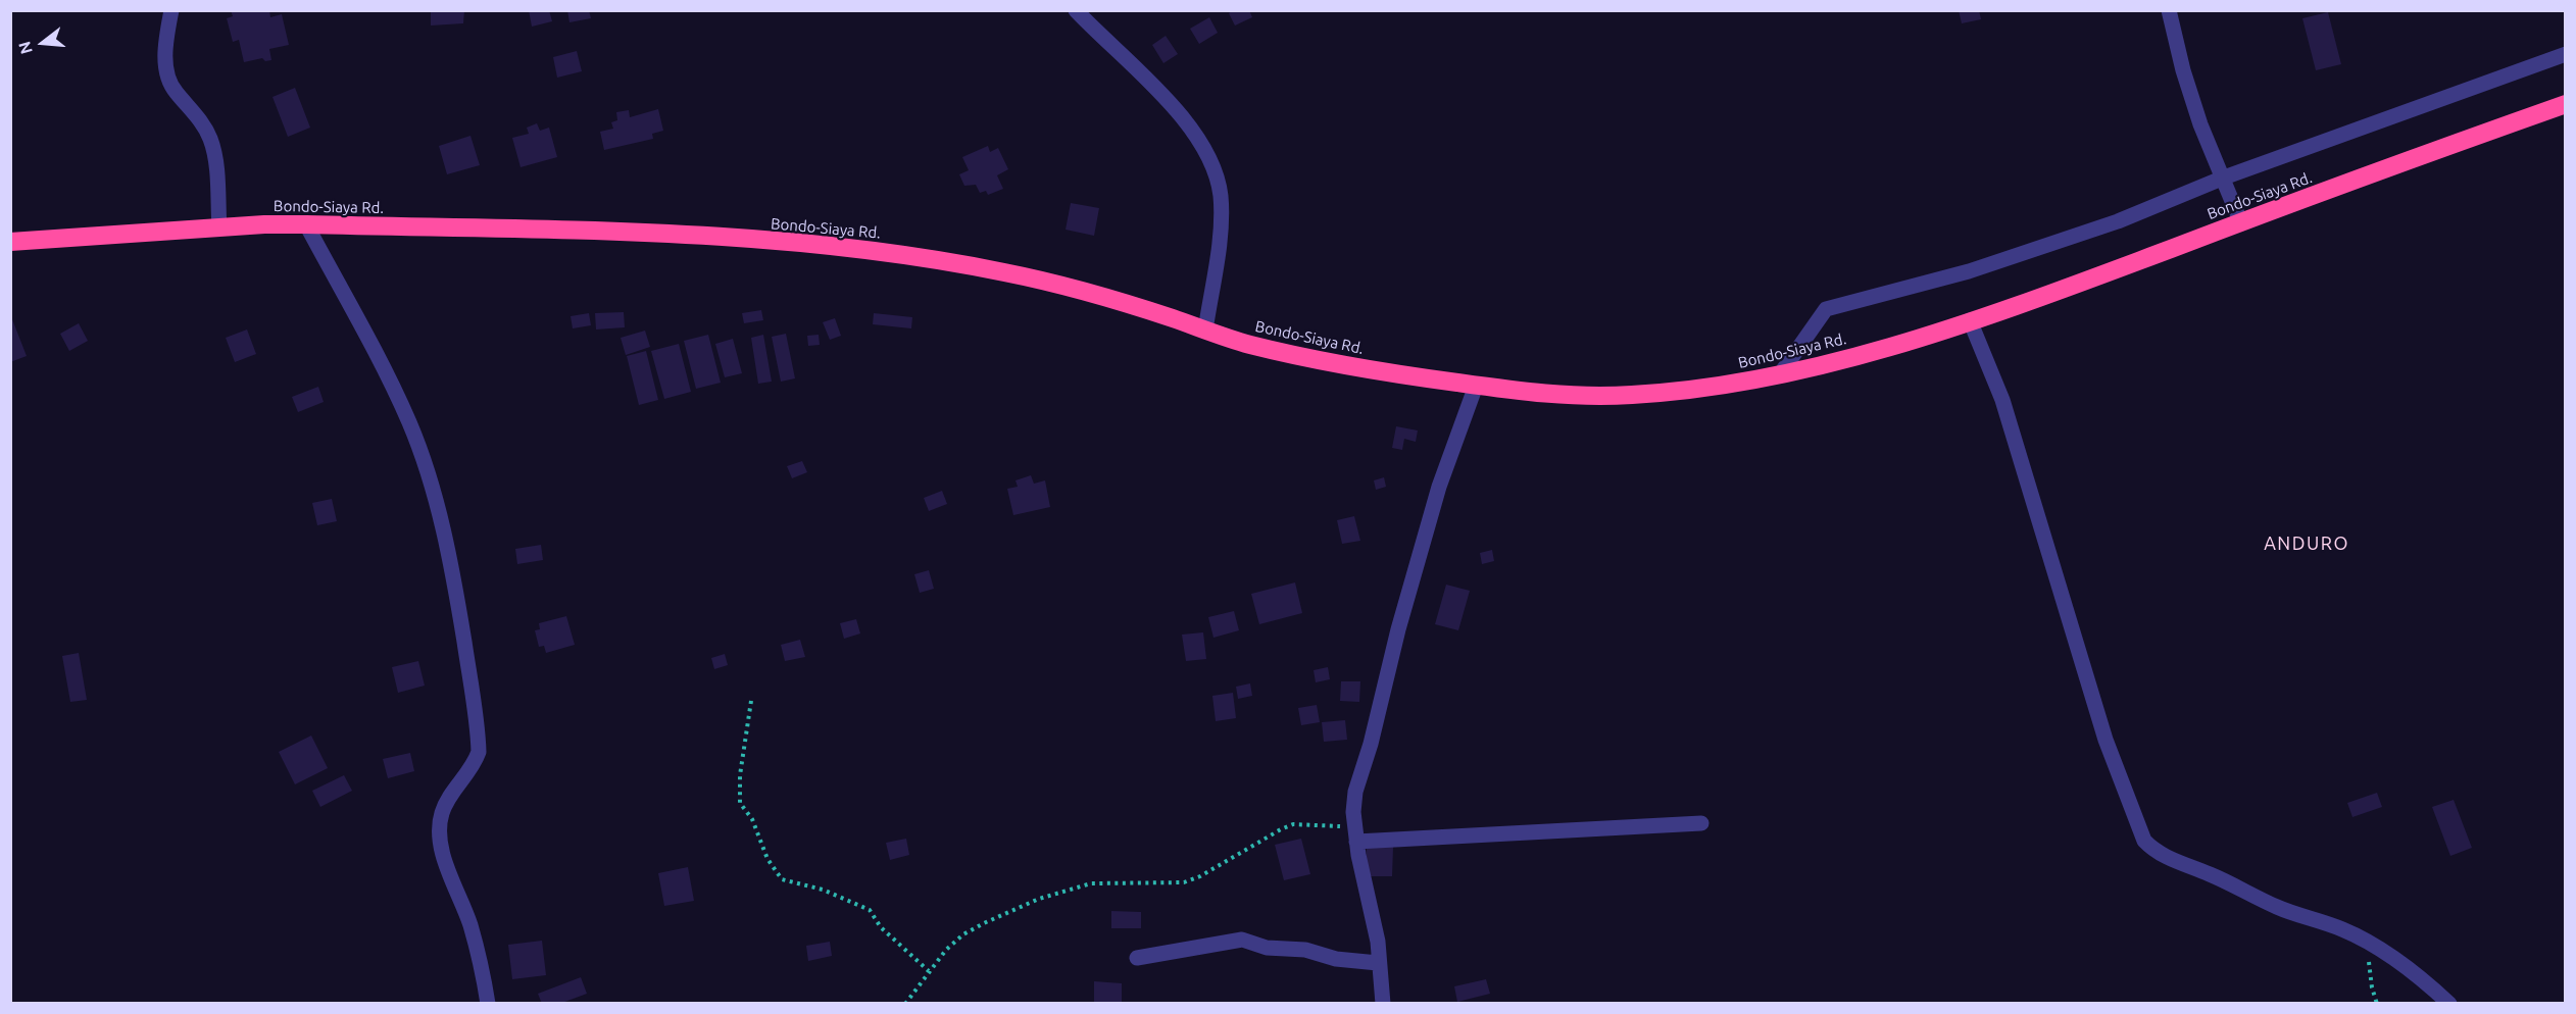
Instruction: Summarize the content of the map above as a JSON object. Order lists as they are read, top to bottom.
{
  "streets": {
    "highway": ["Bondo-Siaya Rd."]
  },
  "districts": ["ANDURO"],
  "north": "left"
}
